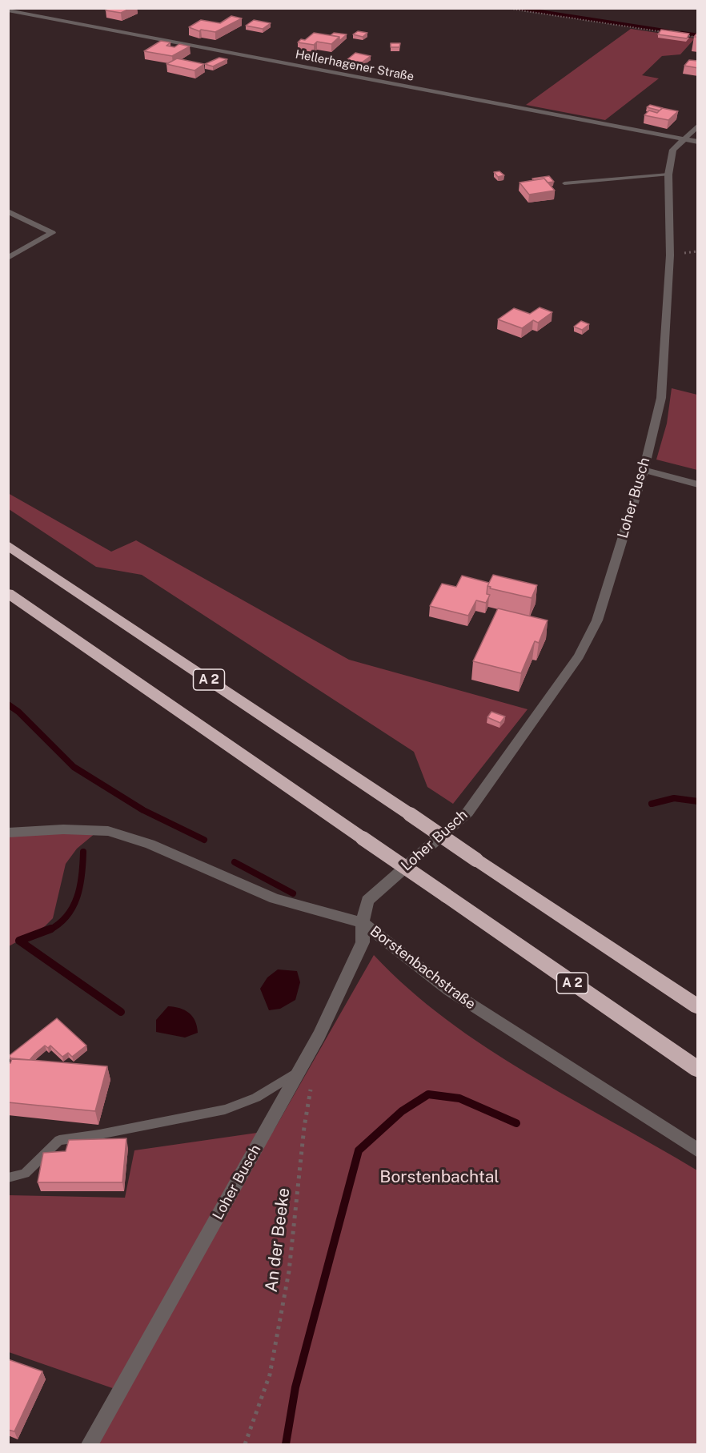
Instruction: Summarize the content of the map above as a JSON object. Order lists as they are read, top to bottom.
{
  "streets": {
    "highway": ["A 2"],
    "street": ["Hellerhagener Straße", "Loher Busch", "Borstenbachstraße"],
    "path": ["An der Beeke"]
  },
  "crossings": [
    ["Hellerhagener Straße", "Loher Busch"],
    ["Loher Busch", "Borstenbachstraße"],
    ["Loher Busch", "An der Beeke"]
  ],
  "parks": ["Borstenbachtal"]
}
